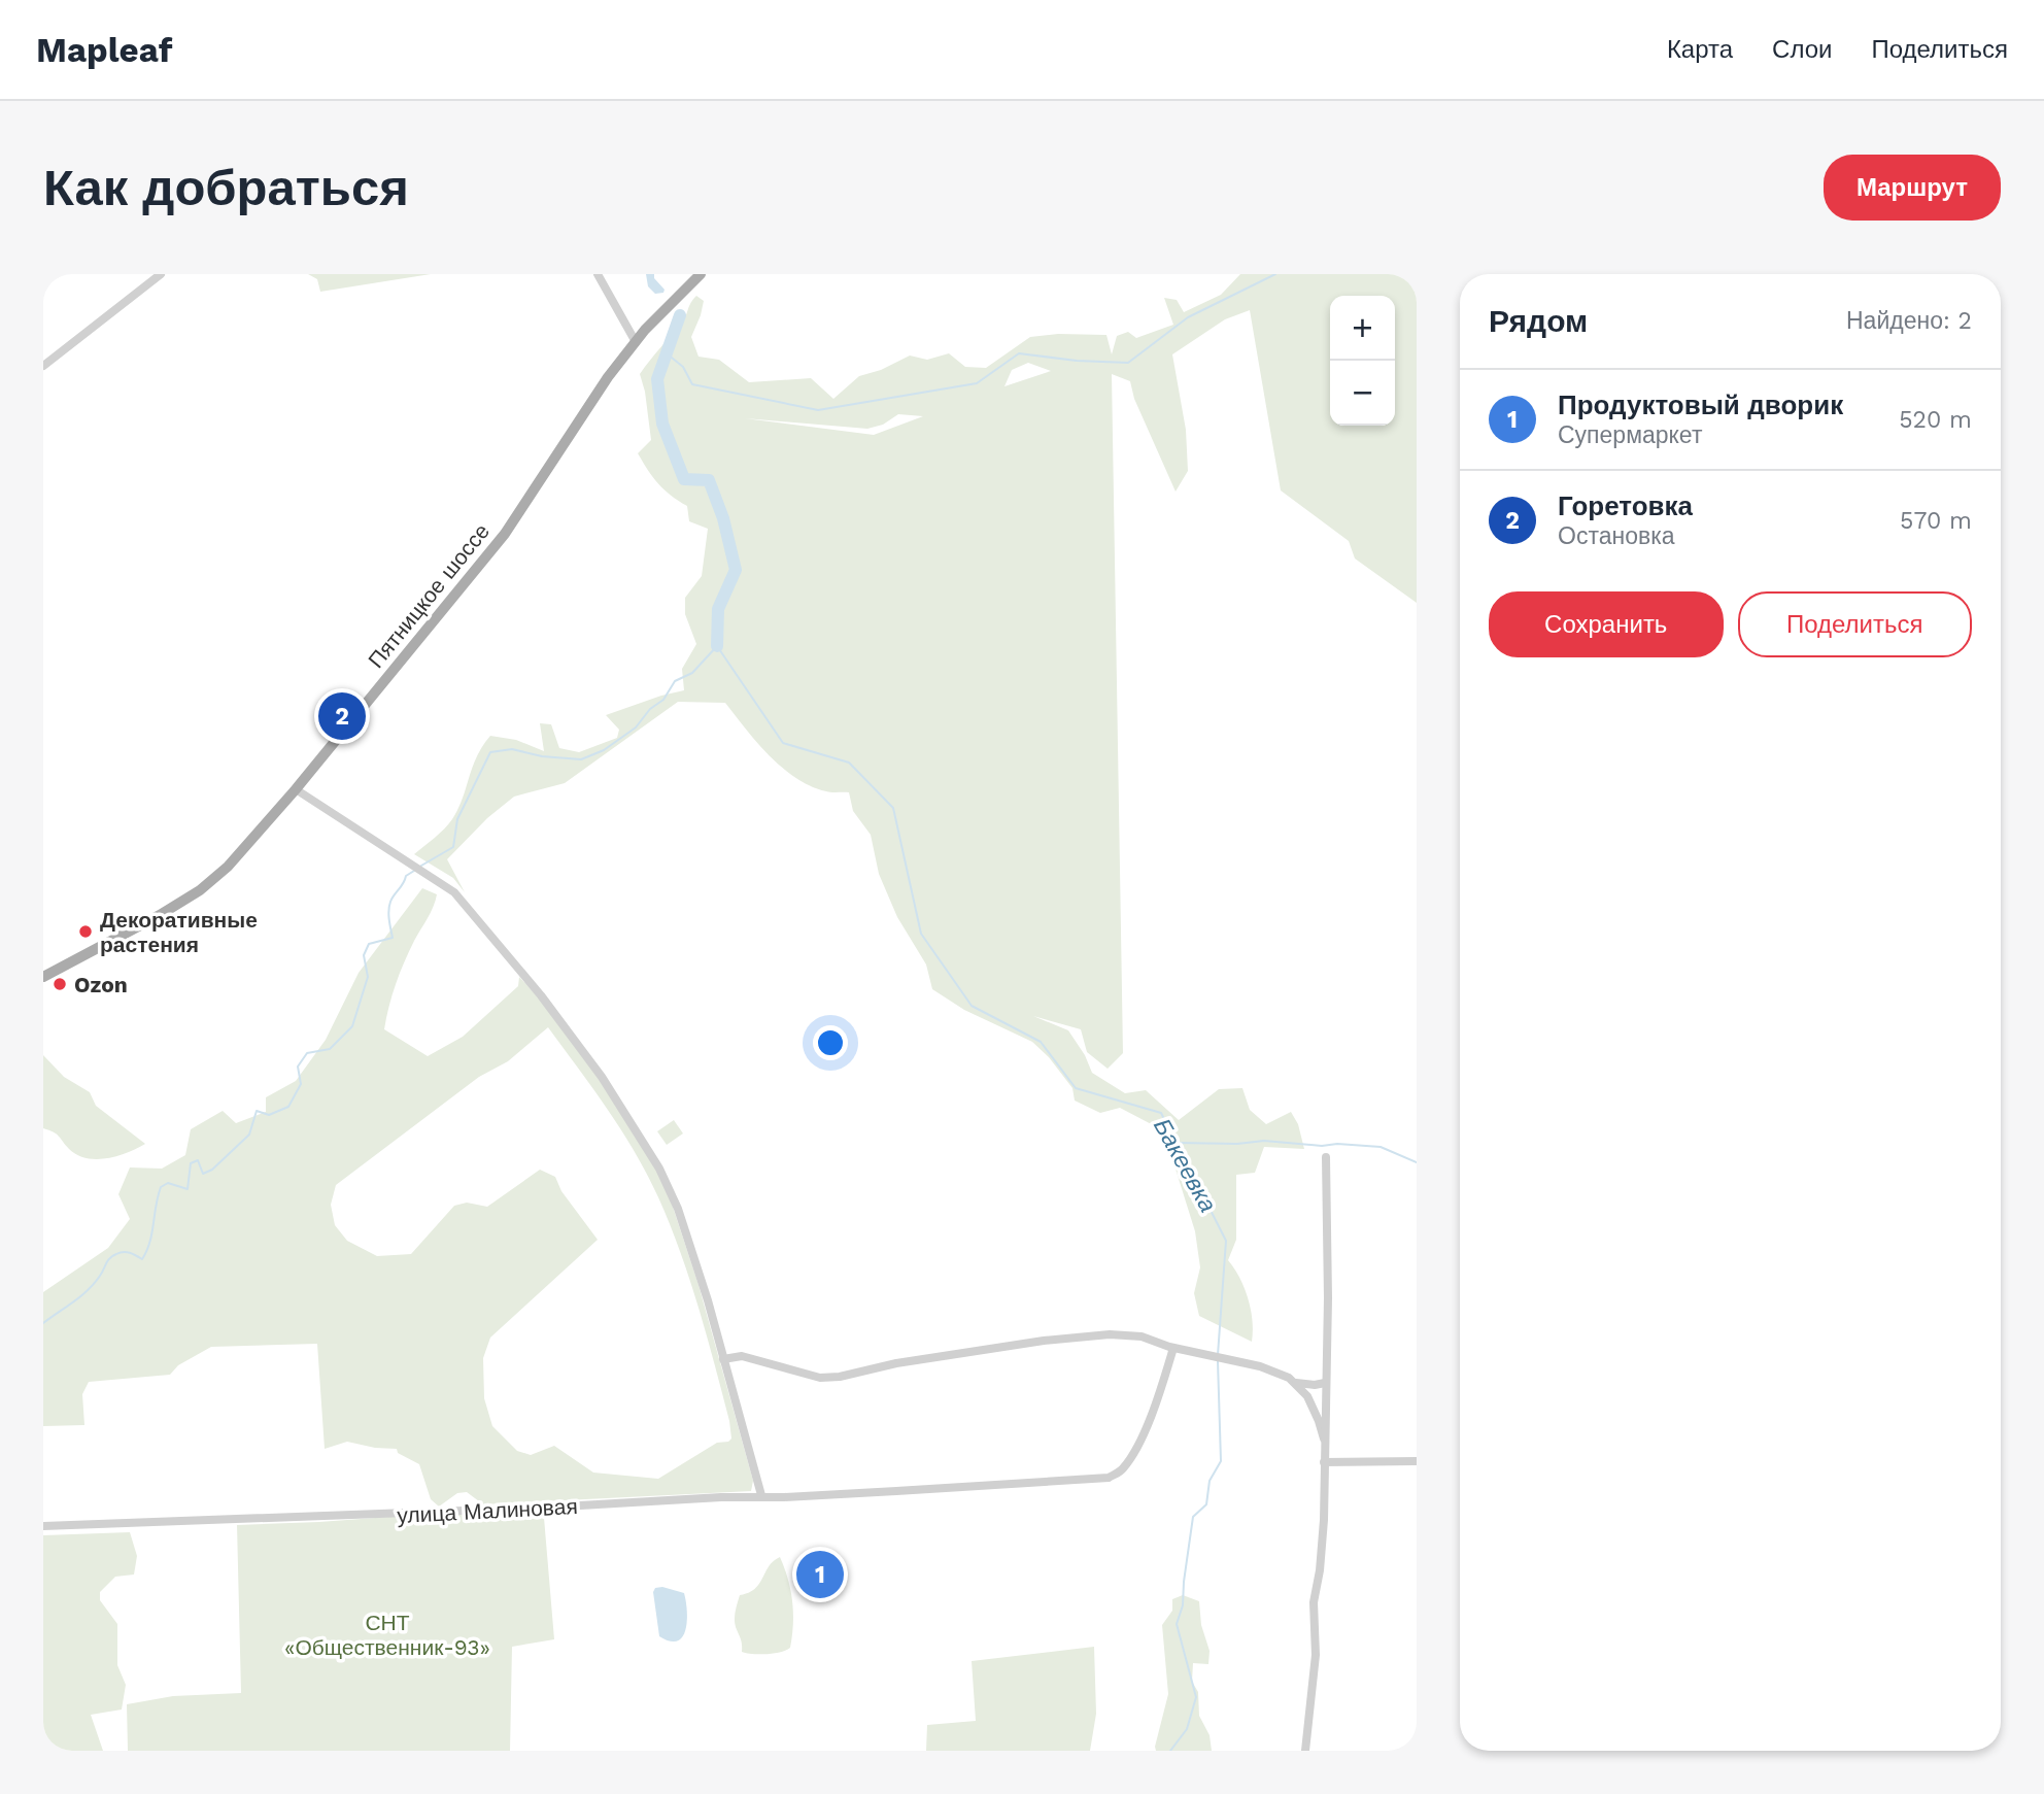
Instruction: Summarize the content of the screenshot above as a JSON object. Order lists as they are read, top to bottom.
{
  "streets": {
    "main road": ["Пятницкое шоссе"],
    "street": ["улица Малиновая"]
  },
  "water": ["Бакеевка"],
  "parks": ["СНТ «Общественник-93»"],
  "places": ["Декоративные растения", "Ozon"],
  "page": {
    "header": "Mapleaf",
    "nav": ["Карта", "Слои", "Поделиться"],
    "buttons": [
      "Маршрут",
      ["Сохранить", "Поделиться"]
    ],
    "title": "Как добраться",
    "heading": ["Рядом", "Найдено: 2"],
    "map_buttons": ["+", "−"],
    "list": [
      {
        "mark": "1",
        "name": "Продуктовый дворик",
        "note": "Супермаркет",
        "value": "520 m"
      },
      {
        "mark": "2",
        "name": "Горетовка",
        "note": "Остановка",
        "value": "570 m"
      }
    ],
    "pins": ["2", "1"]
  }
}
